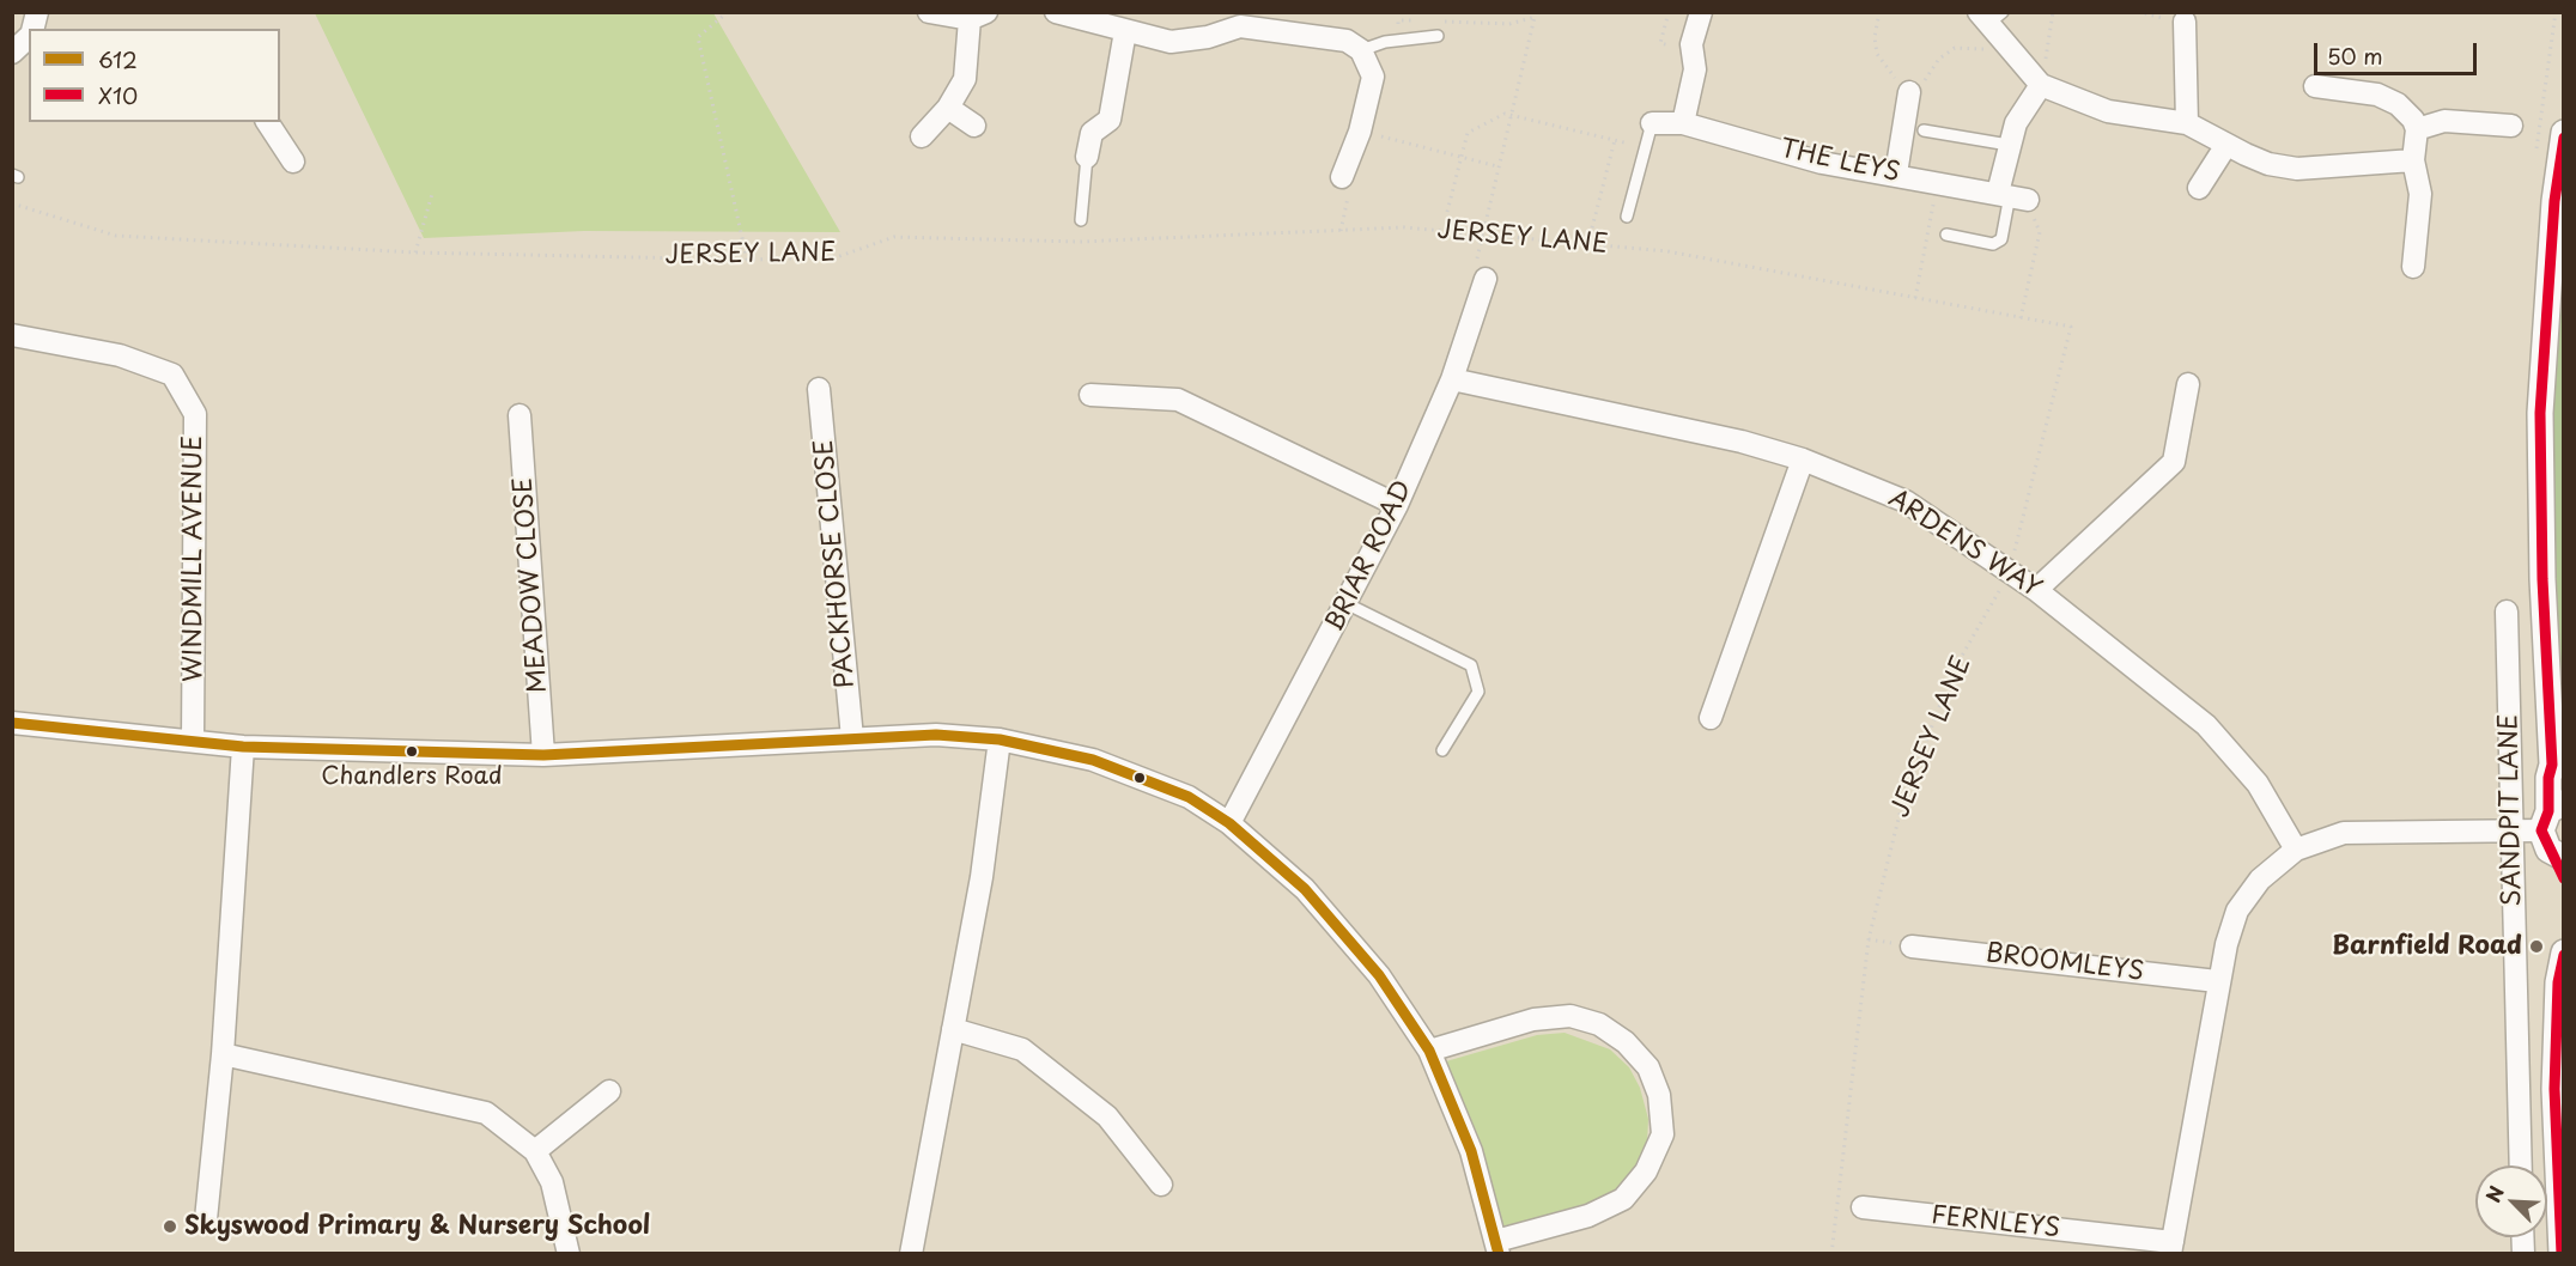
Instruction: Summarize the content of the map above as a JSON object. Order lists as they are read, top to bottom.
{
  "streets": {
    "street": [
      "THE LEYS",
      "ARDENS WAY",
      "BRIAR ROAD",
      "WINDMILL AVENUE",
      "PACKHORSE CLOSE",
      "MEADOW CLOSE",
      "SANDPIT LANE",
      "BROOMLEYS",
      "FERNLEYS"
    ],
    "path": ["JERSEY LANE"]
  },
  "crossings": [
    ["JERSEY LANE", "ARDENS WAY"],
    ["ARDENS WAY", "BRIAR ROAD"]
  ],
  "places": ["Chandlers Road", "Barnfield Road", "Skyswood Primary & Nursery School"],
  "lines": ["transit line X10", "transit line 612"],
  "legend": ["612", "X10"],
  "scale_bar": "50 m",
  "north": "top left"
}
